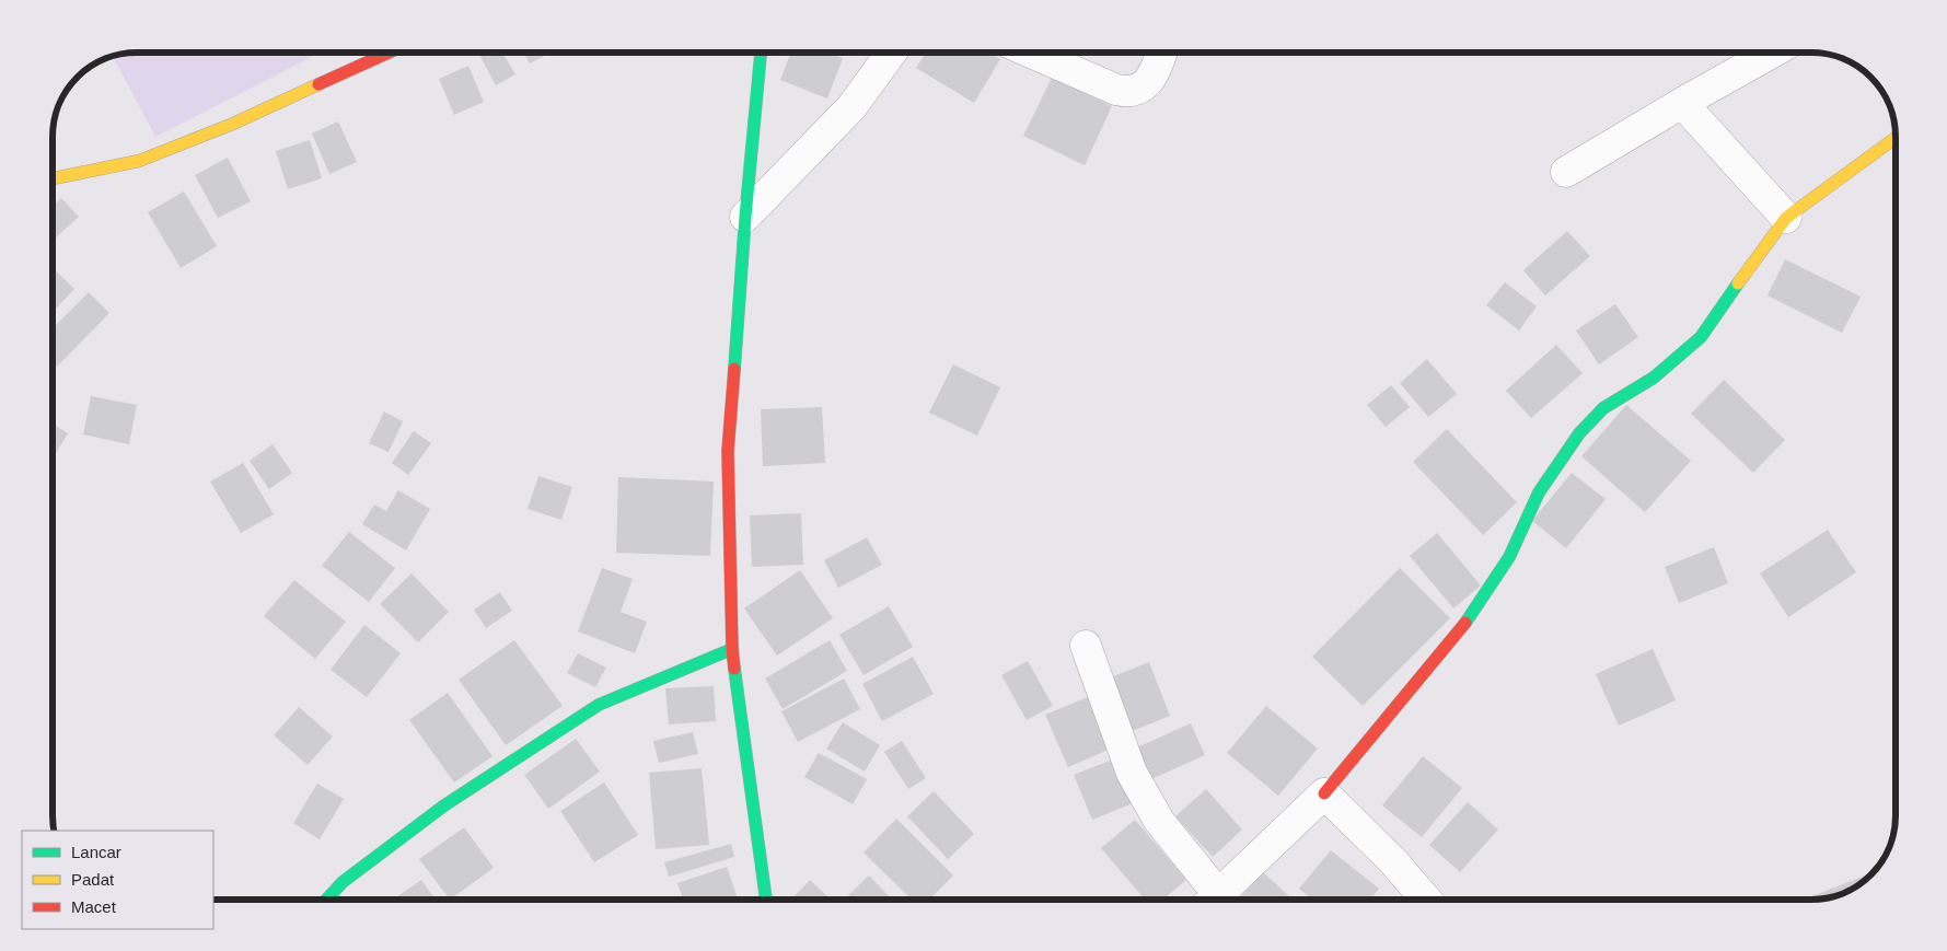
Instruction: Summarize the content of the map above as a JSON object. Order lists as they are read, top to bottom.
{
  "legend": ["Lancar", "Padat", "Macet"]
}
